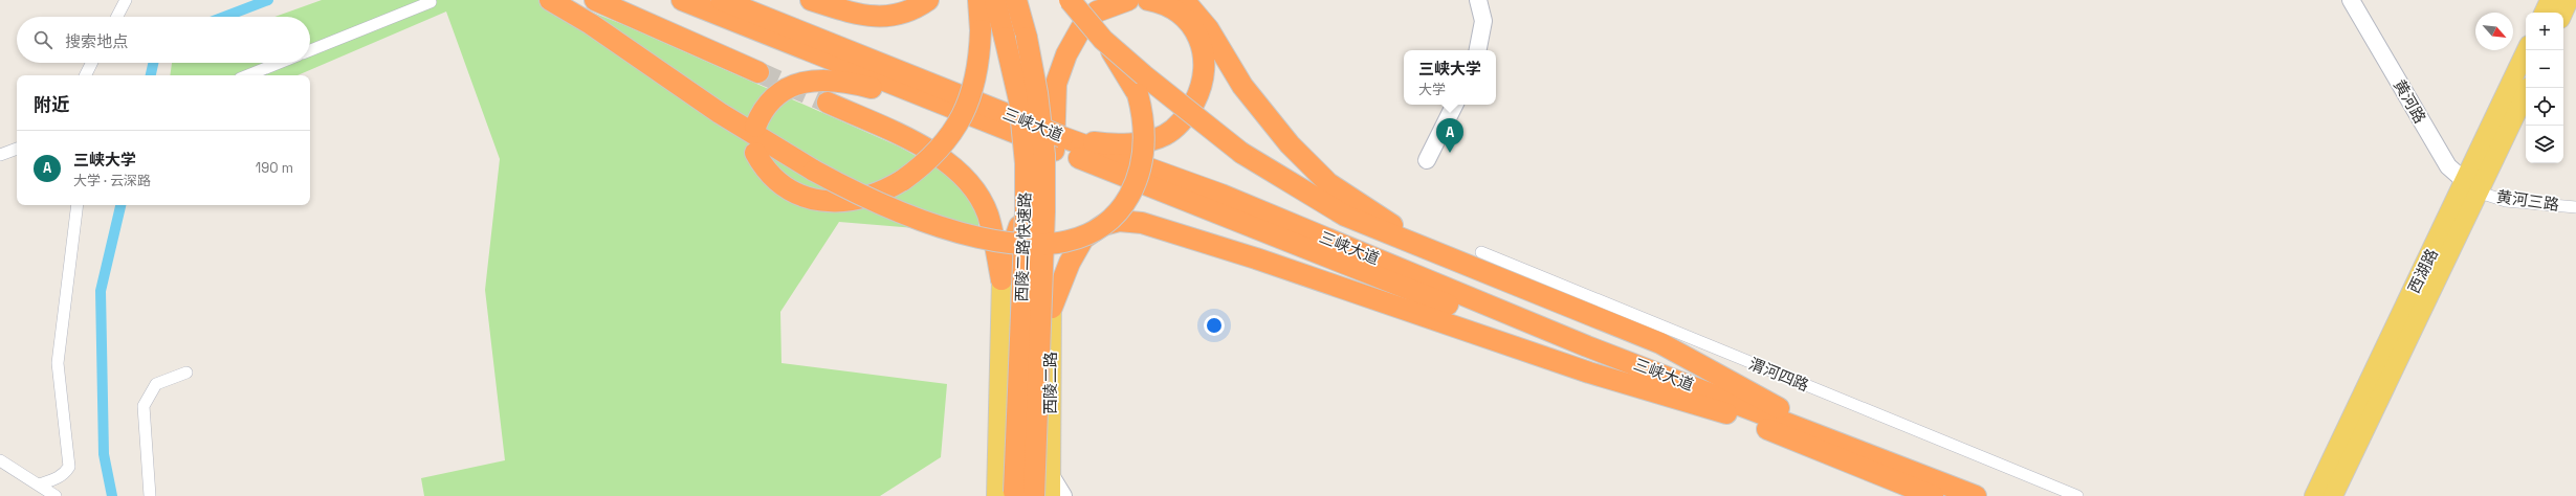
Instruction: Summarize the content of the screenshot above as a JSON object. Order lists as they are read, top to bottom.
{
  "streets": {
    "highway": ["三峡大道", "西陵二路快速路"],
    "main road": ["黄河路", "西湖路", "西陵二路"],
    "street": ["黄河三路", "渭河四路"]
  },
  "crossings": [
    ["黄河路", "黄河三路"],
    ["黄河路", "西湖路"],
    ["黄河三路", "西湖路"]
  ],
  "north": "bottom right",
  "page": {
    "map_buttons": ["+", "−"],
    "search": "搜索地点",
    "popup": ["三峡大学", "大学"],
    "heading": "附近",
    "pins": "A",
    "list": [
      {
        "mark": "A",
        "name": "三峡大学",
        "note": "大学 · 云深路",
        "value": "190 m"
      }
    ]
  }
}
